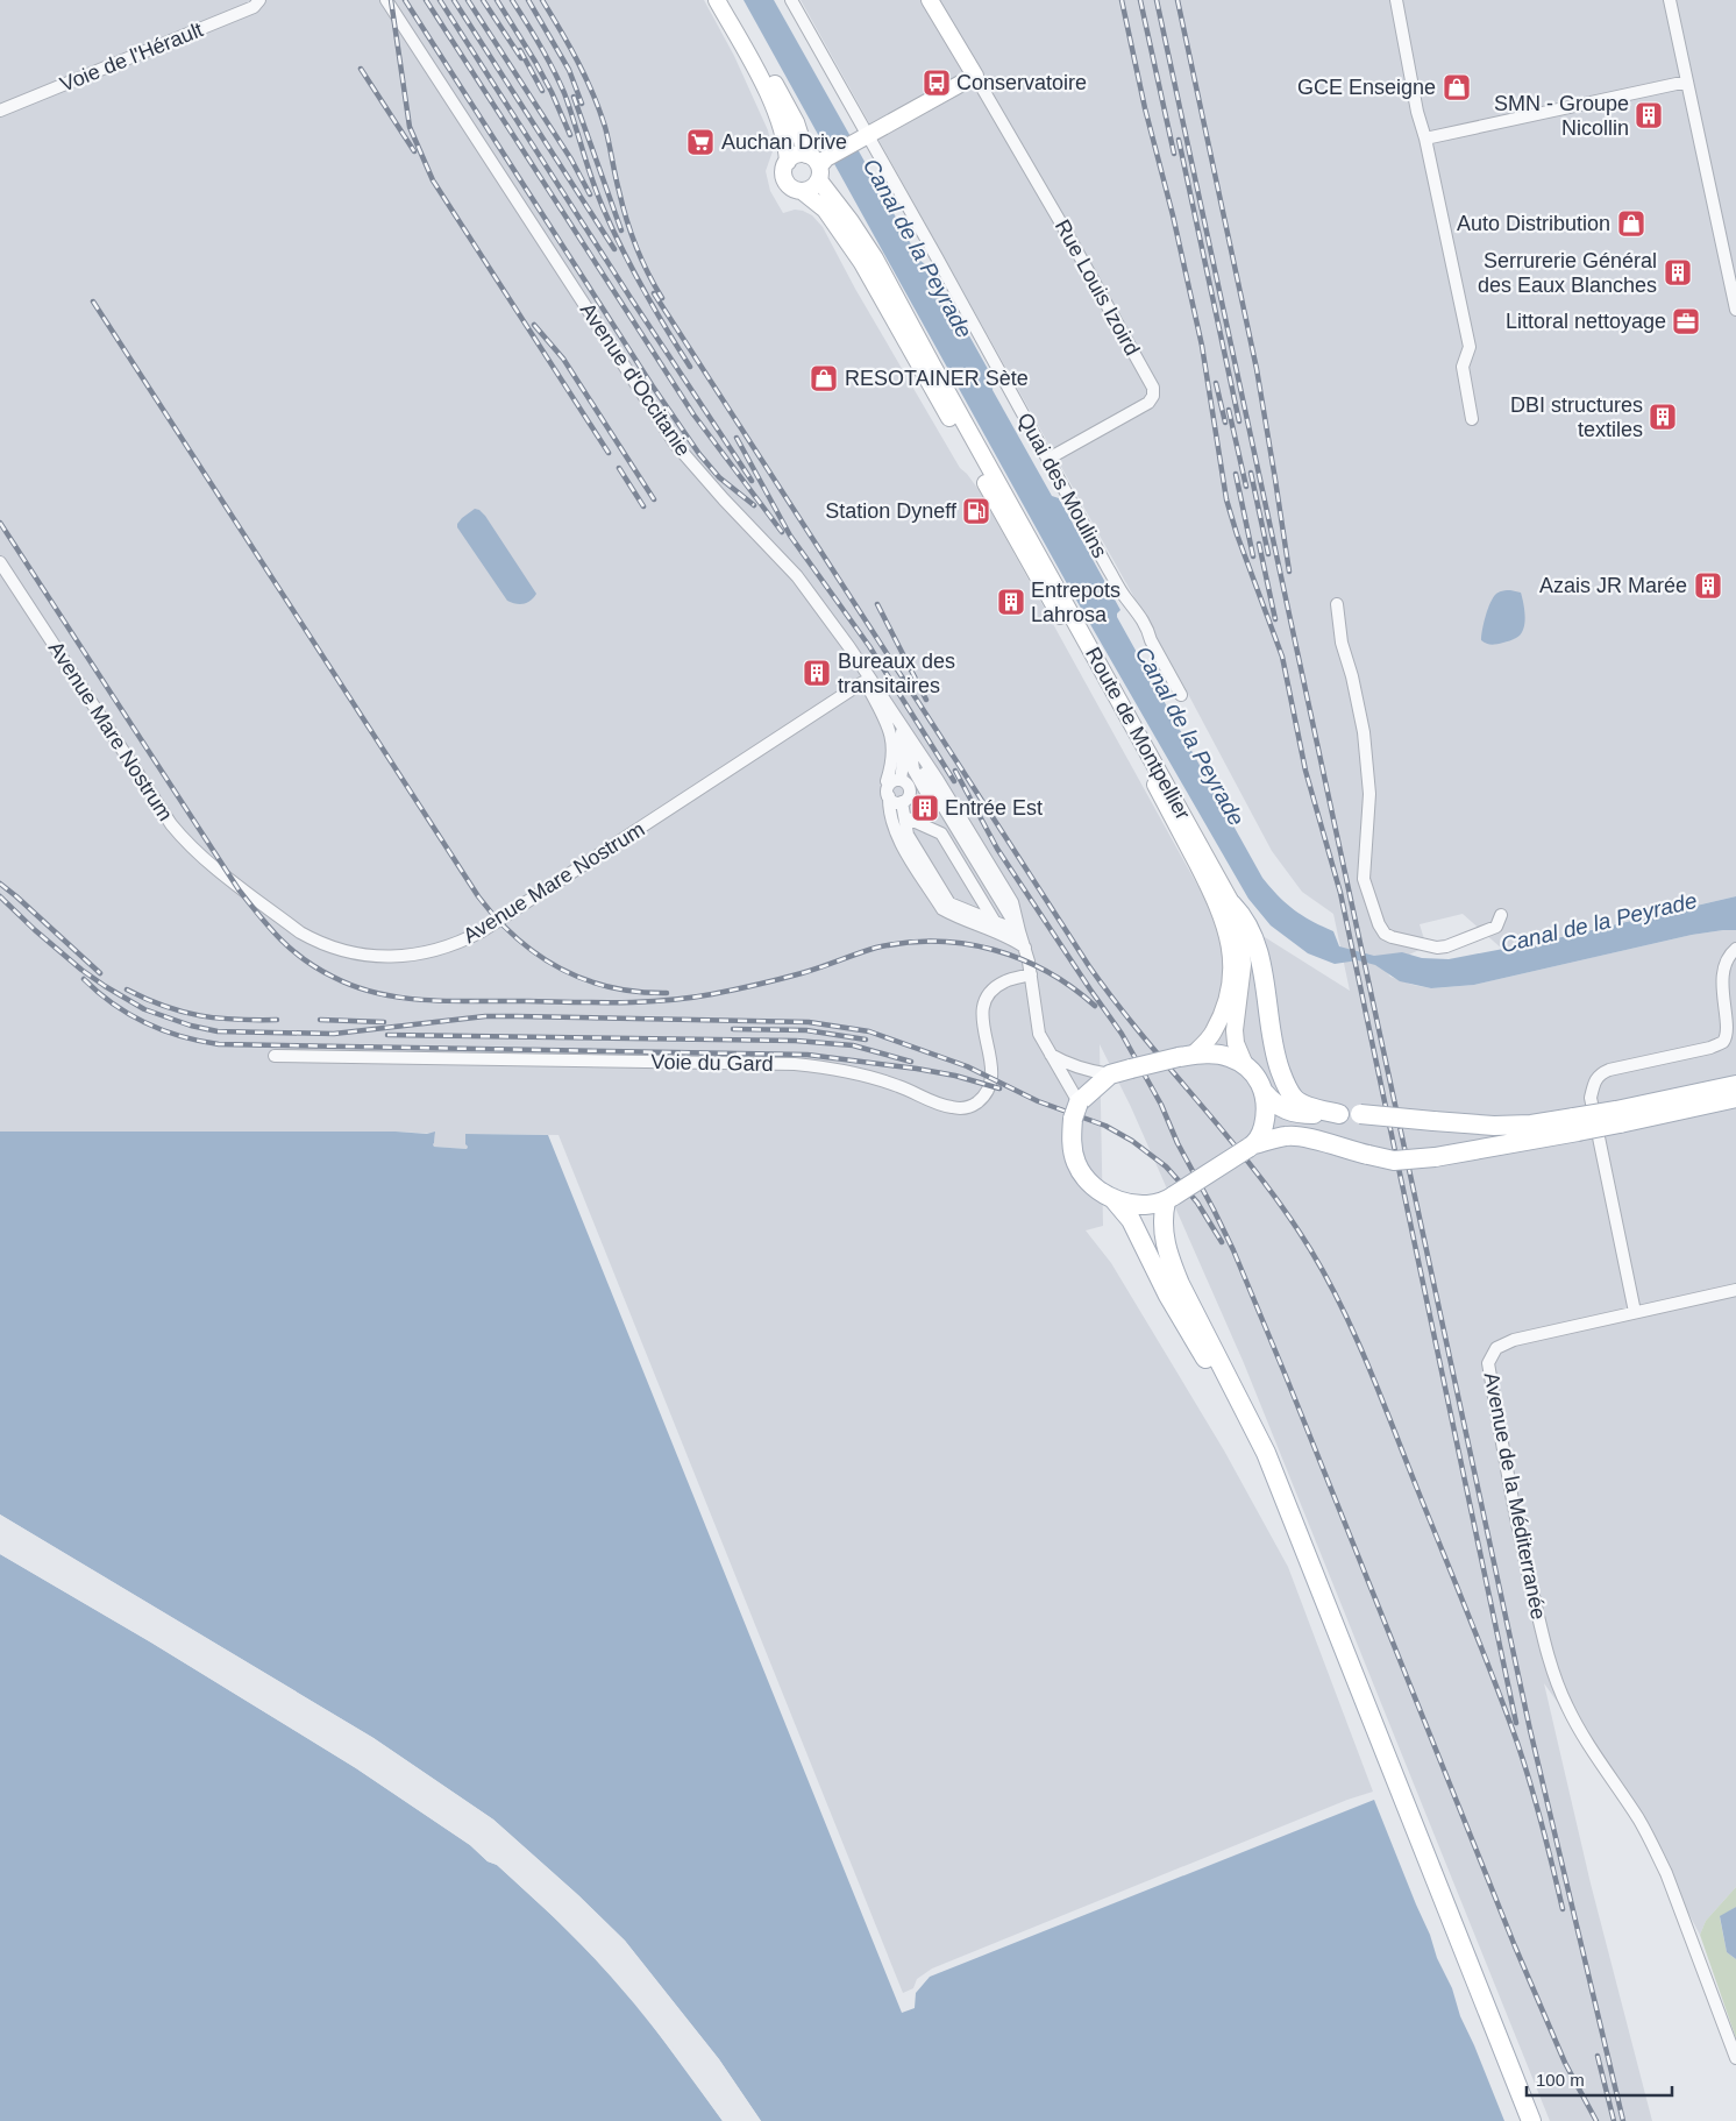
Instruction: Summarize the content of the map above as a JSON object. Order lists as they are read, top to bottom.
{
  "streets": {
    "main road": ["Route de Montpellier"],
    "street": [
      "Voie de l'Hérault",
      "Rue Louis Izoird",
      "Avenue d'Occitanie",
      "Quai des Moulins",
      "Avenue Mare Nostrum",
      "Voie du Gard",
      "Avenue de la Méditerranée"
    ]
  },
  "crossings": [
    ["Rue Louis Izoird", "Quai des Moulins"],
    ["Avenue d'Occitanie", "Avenue Mare Nostrum"],
    ["Avenue d'Occitanie", "Route de Montpellier"],
    ["Avenue d'Occitanie", "Voie du Gard"]
  ],
  "water": ["Canal de la Peyrade"],
  "places": {
    "bus stop": ["Conservatoire"],
    "shop": ["GCE Enseigne", "Auto Distribution", "RESOTAINER Sète"],
    "building": [
      "SMN - Groupe Nicollin",
      "Serrurerie Général des Eaux Blanches",
      "DBI structures textiles",
      "Azais JR Marée",
      "Entrepots Lahrosa",
      "Bureaux des transitaires",
      "Entrée Est"
    ],
    "supermarket": ["Auchan Drive"],
    "office": ["Littoral nettoyage"],
    "fuel station": ["Station Dyneff"]
  },
  "scale_bar": "100 m"
}
